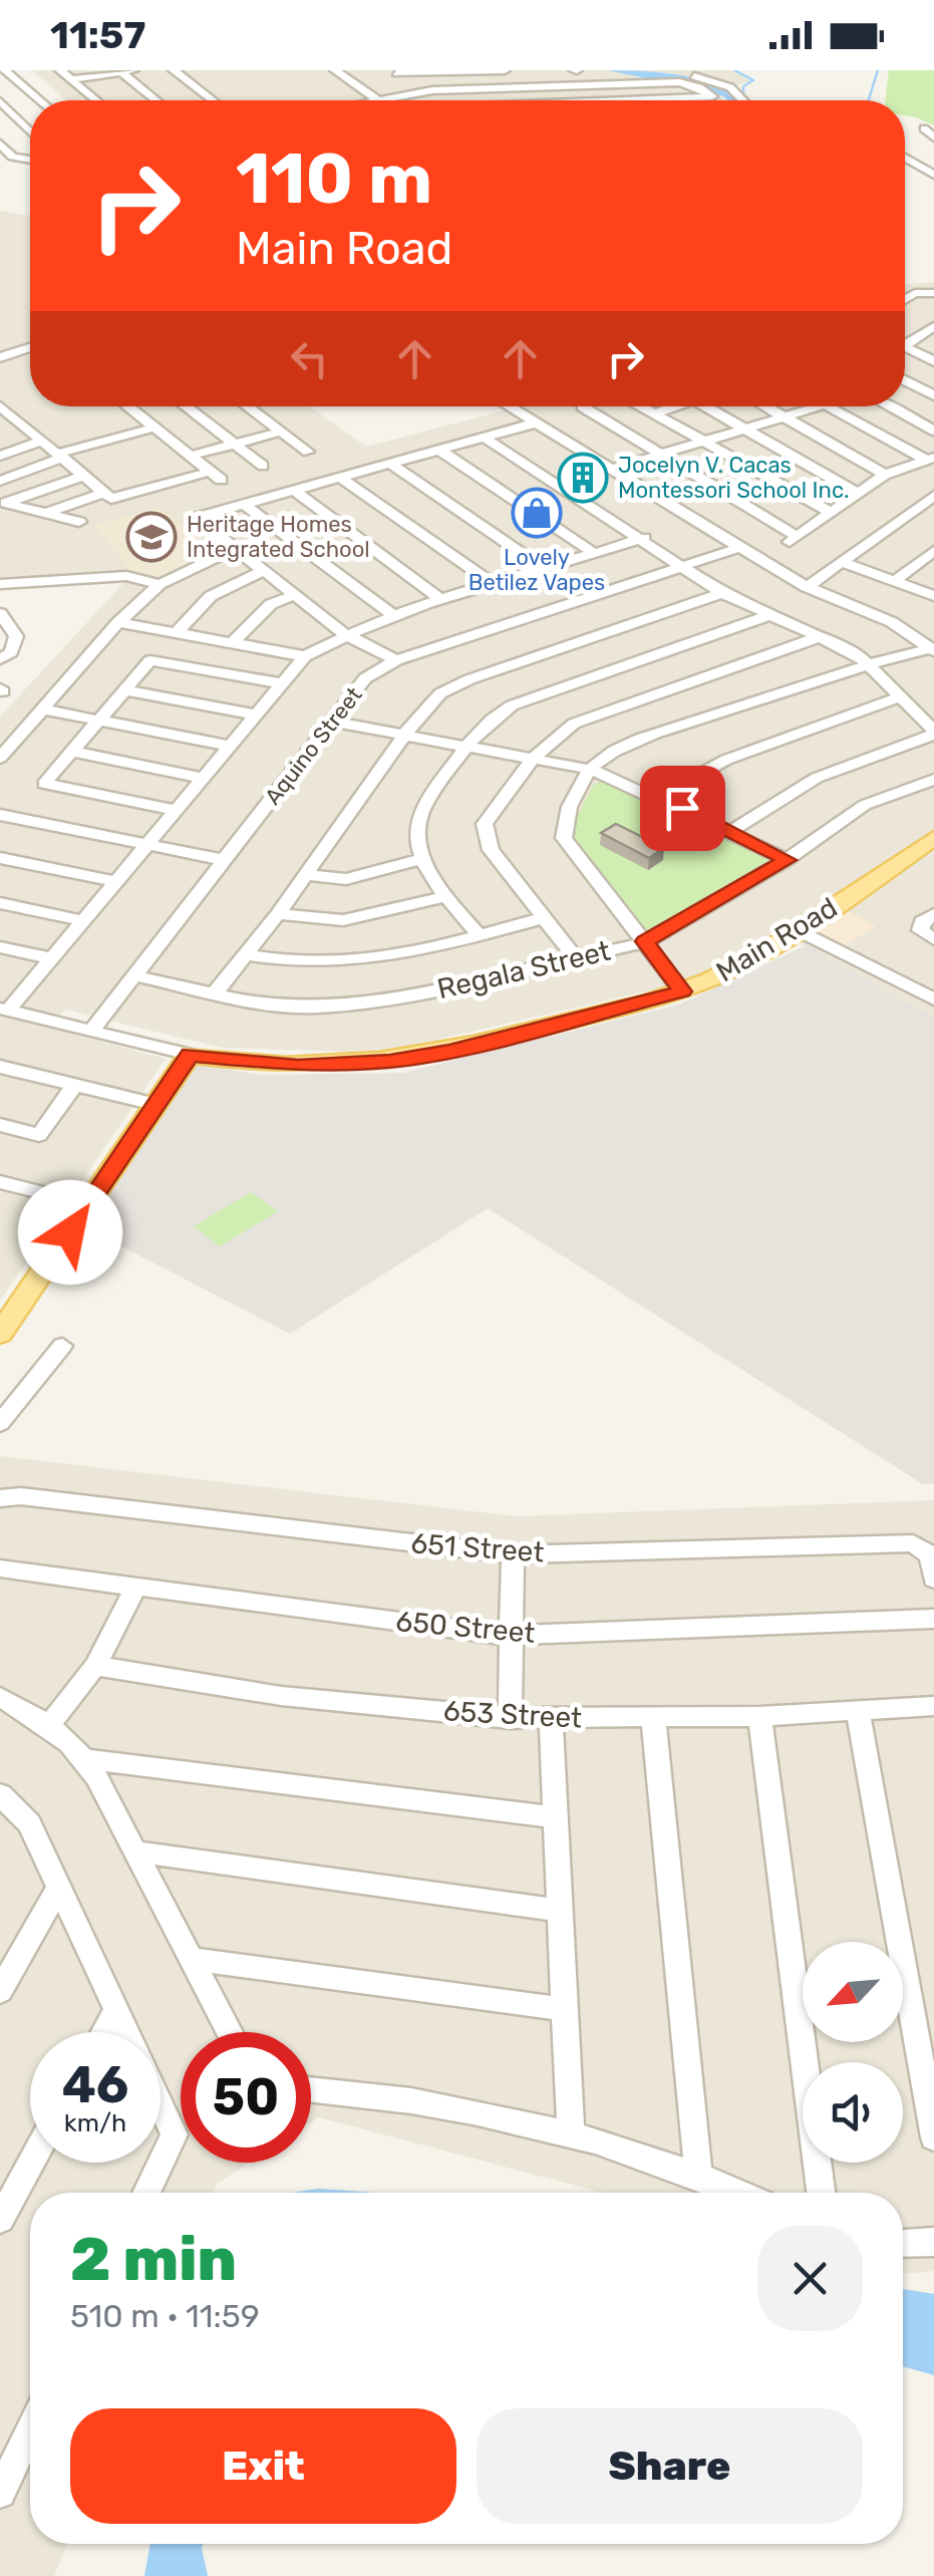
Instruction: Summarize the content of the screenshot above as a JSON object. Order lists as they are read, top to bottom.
{
  "streets": {
    "main road": ["Main Road"],
    "street": [
      "Aquino Street",
      "Regala Street",
      "651 Street",
      "650 Street",
      "653 Street"
    ]
  },
  "crossings": [
    ["Aquino Street", "Regala Street"]
  ],
  "places": {
    "building": ["Jocelyn V. Cacas Montessori School Inc."],
    "shop": ["Lovely Betilez Vapes"],
    "school or university": ["Heritage Homes Integrated School"]
  },
  "north": "bottom left",
  "page": {
    "status": "11:57",
    "turn": ["110 m", "Main Road"],
    "speed": "46 km/h",
    "limit": "50",
    "heading": ["2 min", "510 m · 11:59"],
    "buttons": ["Exit", "Share"]
  }
}
